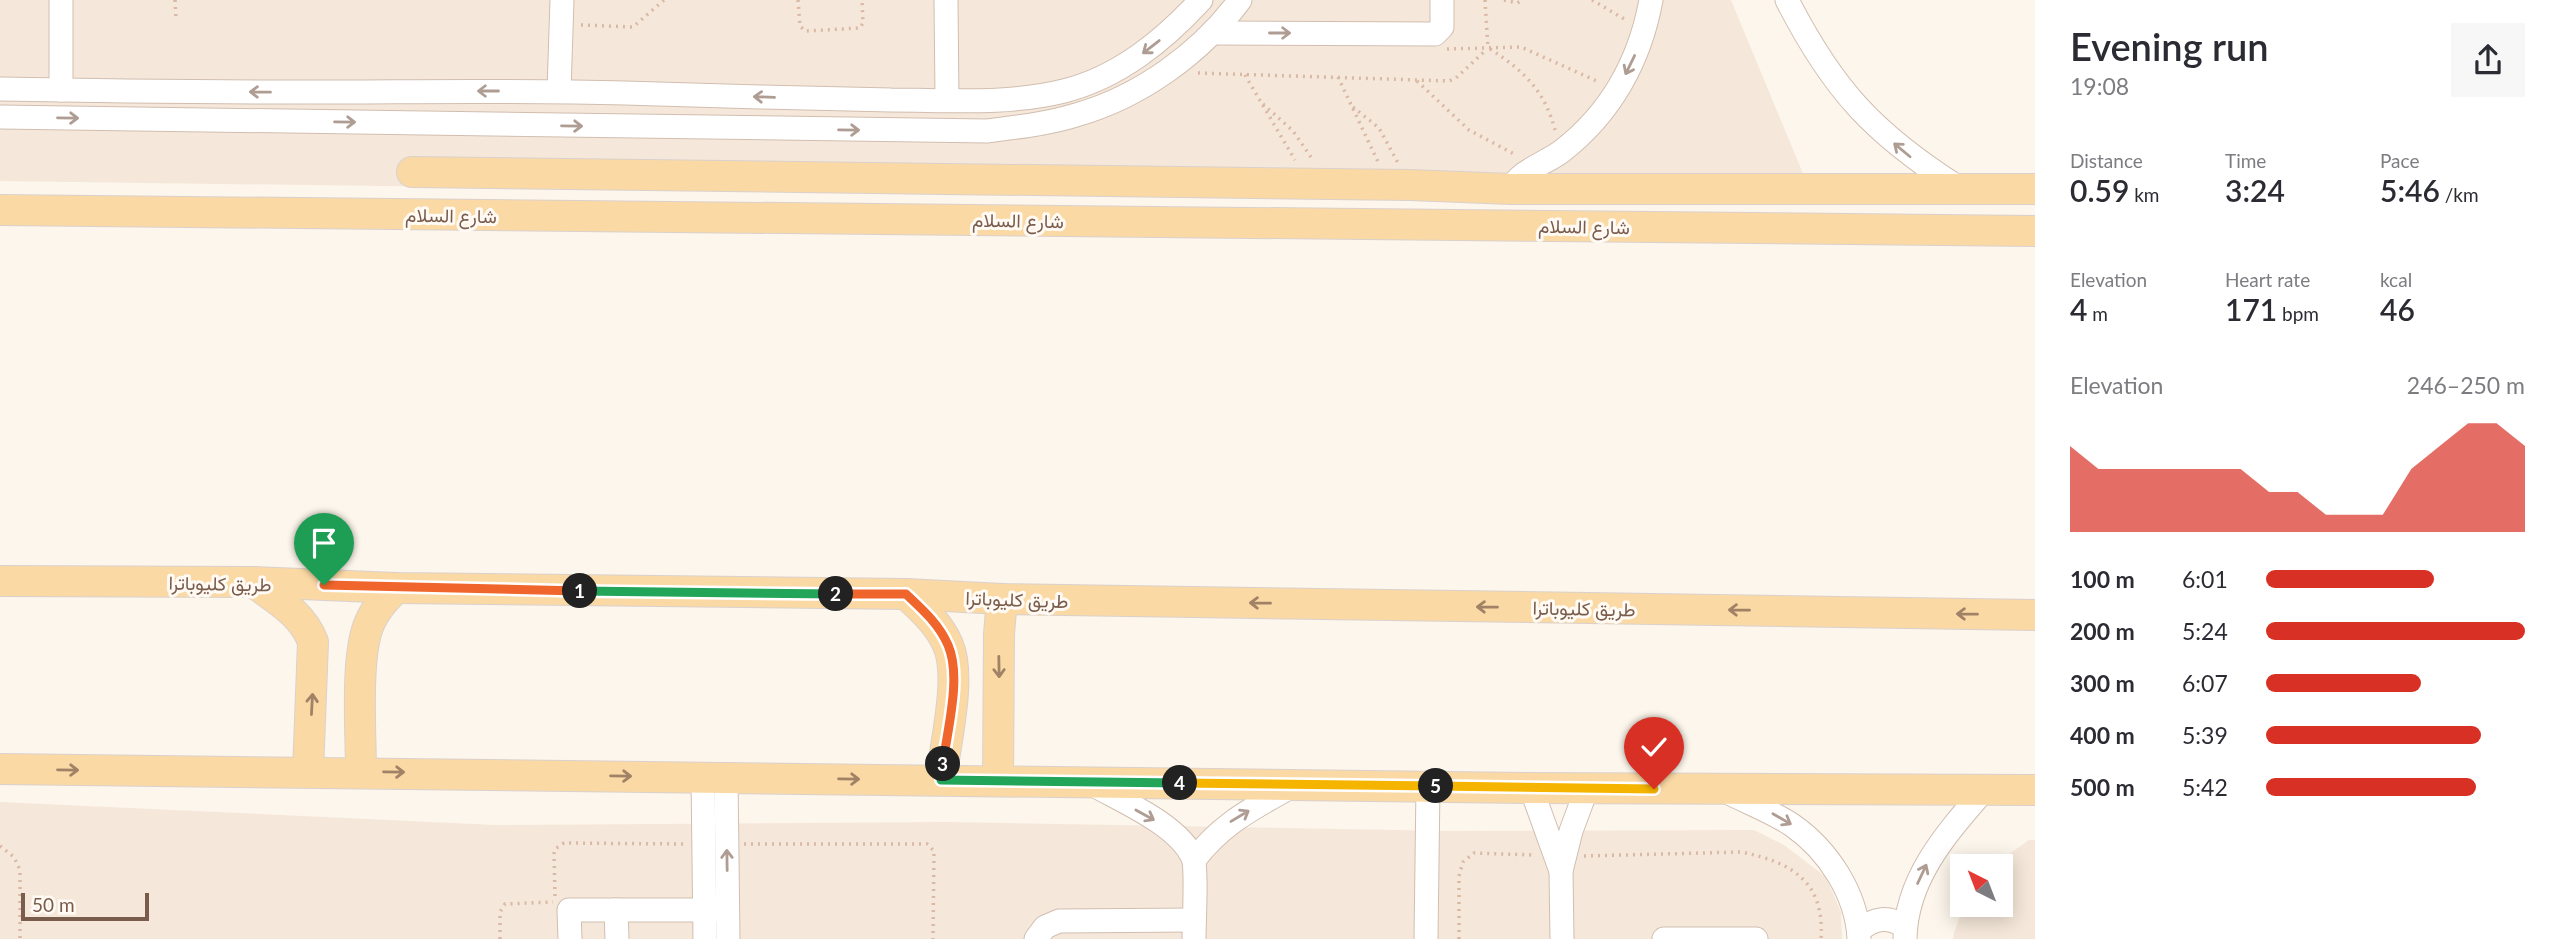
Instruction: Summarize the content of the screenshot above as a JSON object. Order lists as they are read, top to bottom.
{
  "streets": {
    "main road": ["شارع السلام", "طريق كليوباترا"]
  },
  "scale_bar": "50 m",
  "north": "top left",
  "page": {
    "heading": ["Evening run", "19:08"],
    "stats": [
      ["Distance", "0.59 km"],
      ["Time", "3:24"],
      ["Pace", "5:46 /km"],
      ["Elevation", "4 m"],
      ["Heart rate", "171 bpm"],
      ["kcal", "46"]
    ],
    "chart": ["Elevation", "246–250 m"],
    "list": [
      {
        "name": "100 m",
        "note": "6:01"
      },
      {
        "name": "200 m",
        "note": "5:24"
      },
      {
        "name": "300 m",
        "note": "6:07"
      },
      {
        "name": "400 m",
        "note": "5:39"
      },
      {
        "name": "500 m",
        "note": "5:42"
      }
    ],
    "pins": [
      "1",
      "2",
      "3",
      "4",
      "5"
    ],
    "scale": "50 m"
  }
}
